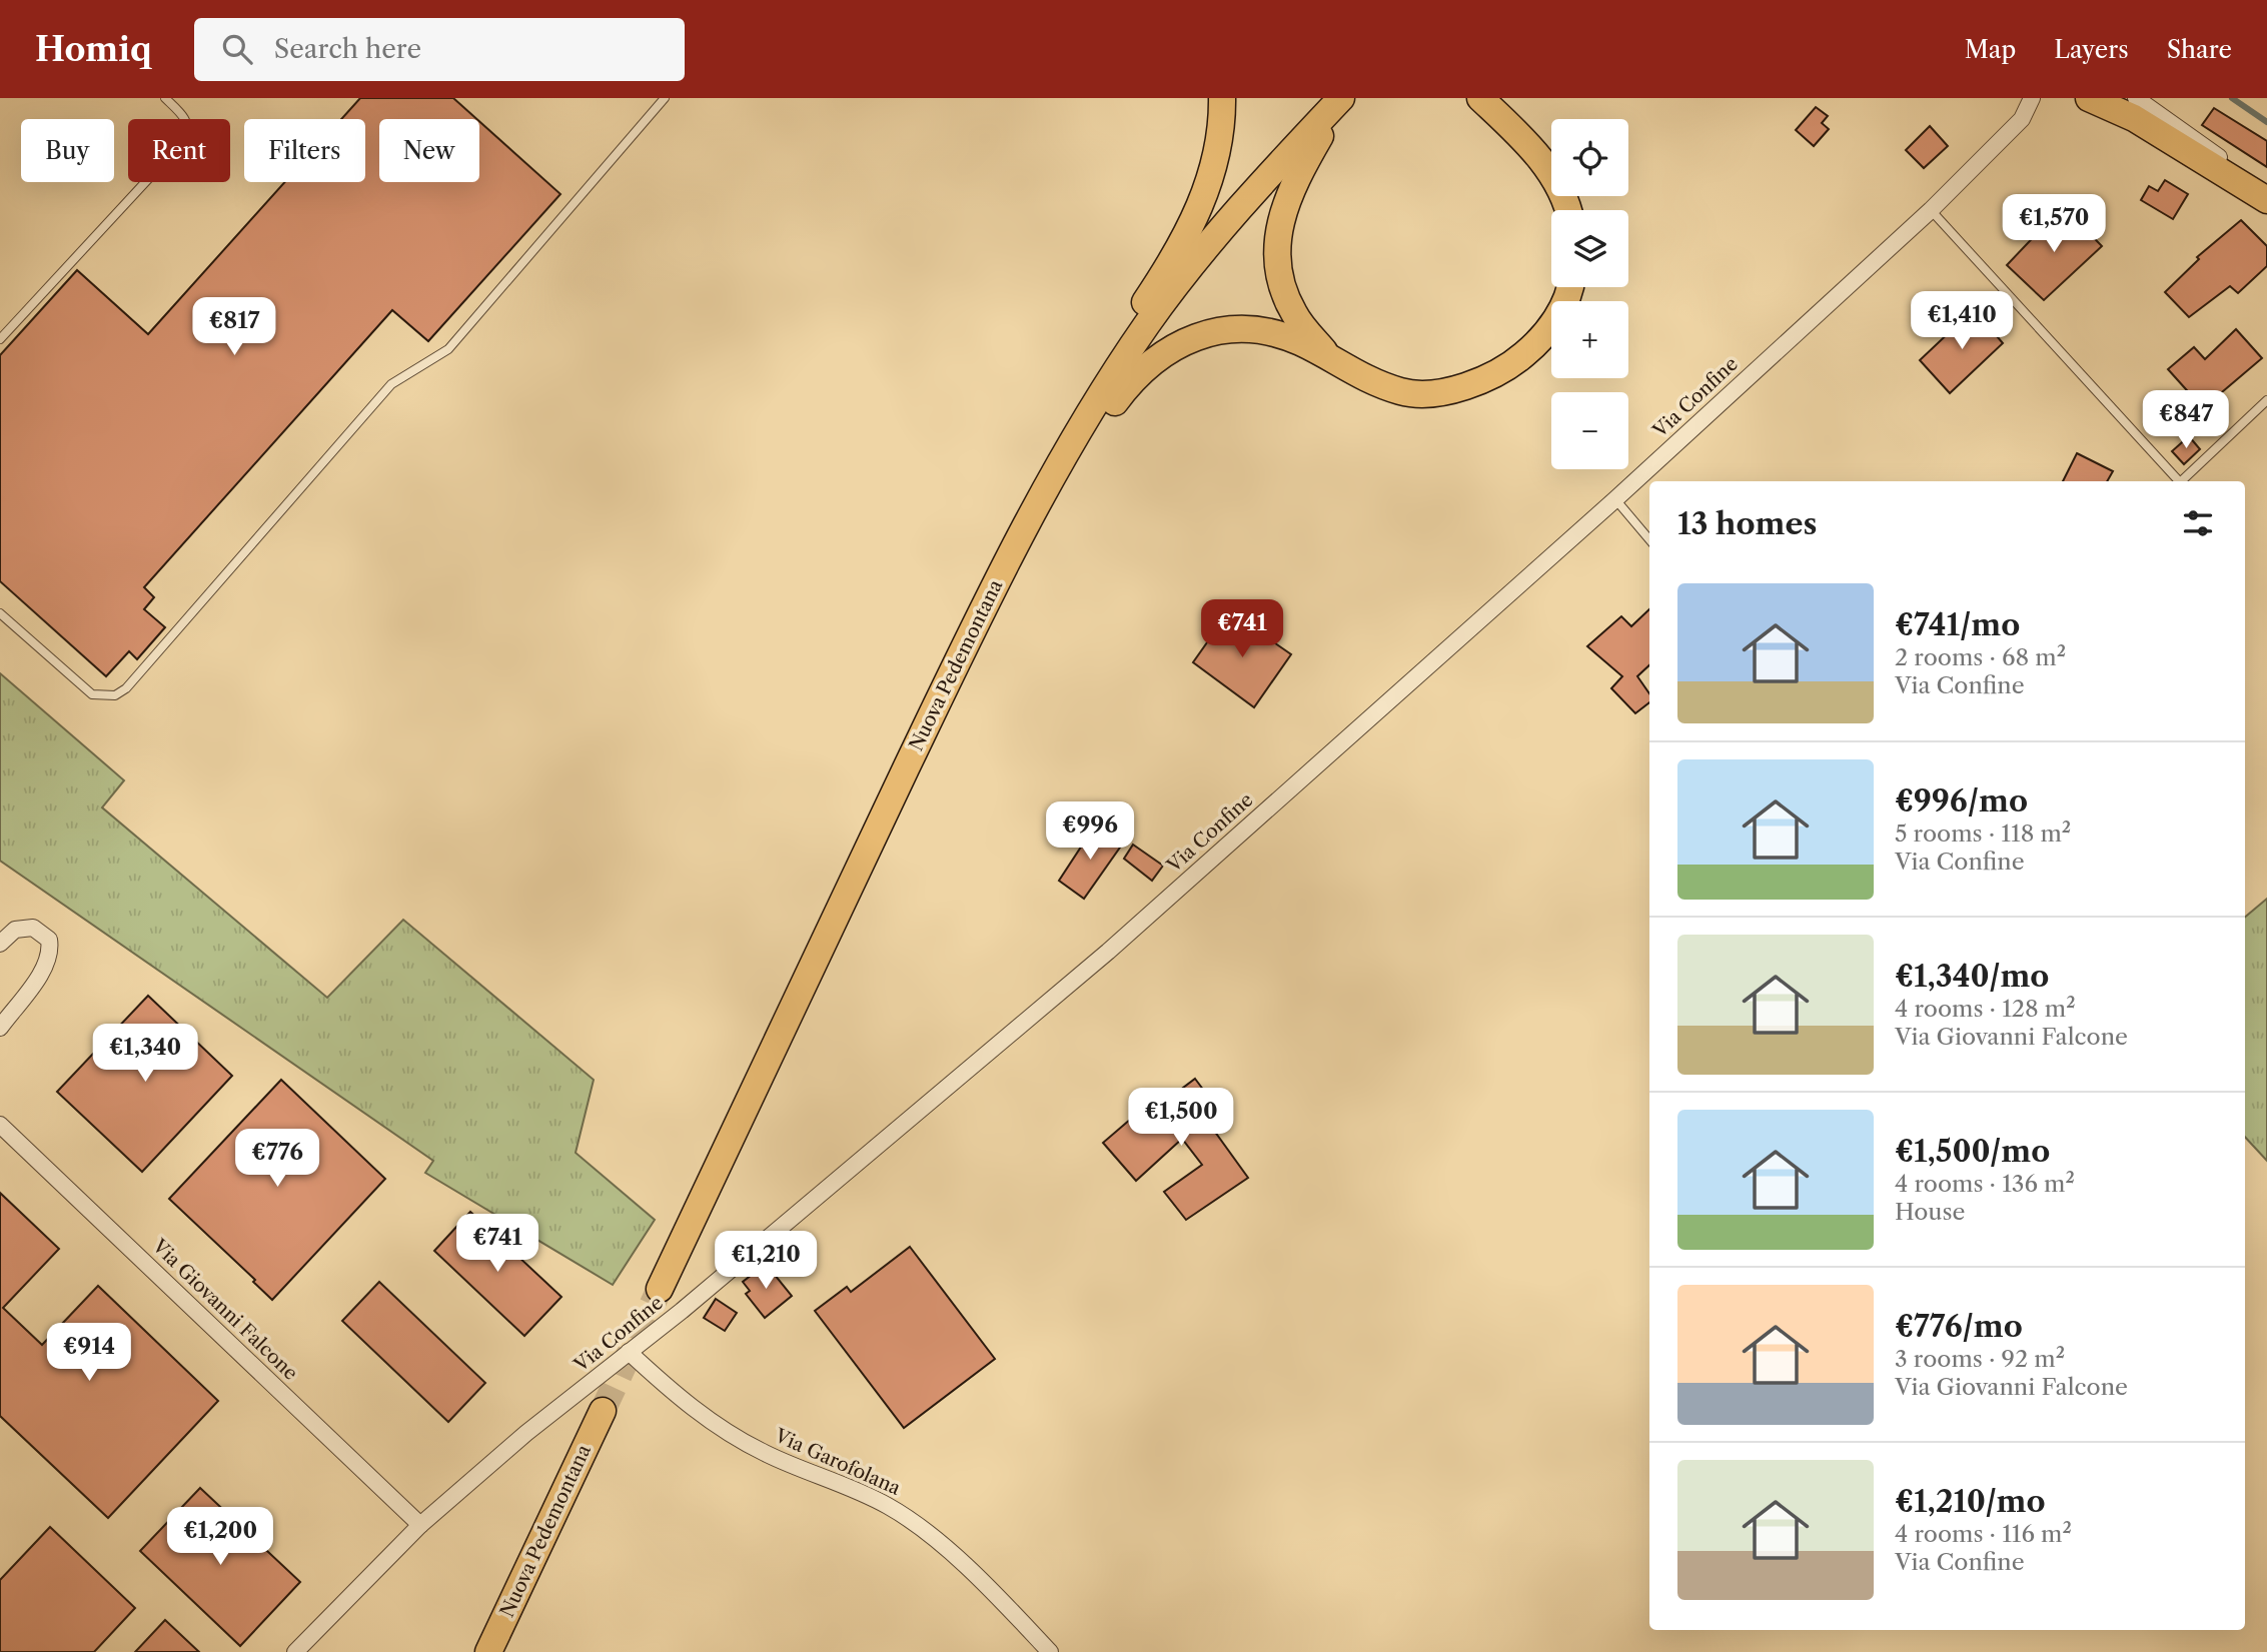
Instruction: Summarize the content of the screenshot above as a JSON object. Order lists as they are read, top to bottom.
{
  "streets": {
    "main road": ["Nuova Pedemontana"],
    "street": ["Via Confine", "Via Giovanni Falcone", "Via Garofolana"]
  },
  "crossings": [
    ["Via Confine", "Via Giovanni Falcone"],
    ["Via Confine", "Via Garofolana"]
  ],
  "page": {
    "header": "Homiq",
    "search": "Search here",
    "nav": ["Map", "Layers", "Share"],
    "map_buttons": ["+", "−"],
    "chip": [
      "Buy",
      "Rent",
      "Filters",
      "New"
    ],
    "price": [
      "€1,570",
      "€1,410",
      "€817",
      "€847",
      "€741",
      "€996",
      "€1,340",
      "€1,500",
      "€776",
      "€741",
      "€1,210",
      "€914",
      "€1,200"
    ],
    "heading": "13 homes",
    "list": [
      {
        "name": "€741/mo",
        "note": "2 rooms · 68 m² · Via Confine"
      },
      {
        "name": "€996/mo",
        "note": "5 rooms · 118 m² · Via Confine"
      },
      {
        "name": "€1,340/mo",
        "note": "4 rooms · 128 m² · Via Giovanni Falcone"
      },
      {
        "name": "€1,500/mo",
        "note": "4 rooms · 136 m² · House"
      },
      {
        "name": "€776/mo",
        "note": "3 rooms · 92 m² · Via Giovanni Falcone"
      },
      {
        "name": "€1,210/mo",
        "note": "4 rooms · 116 m² · Via Confine"
      }
    ]
  }
}
